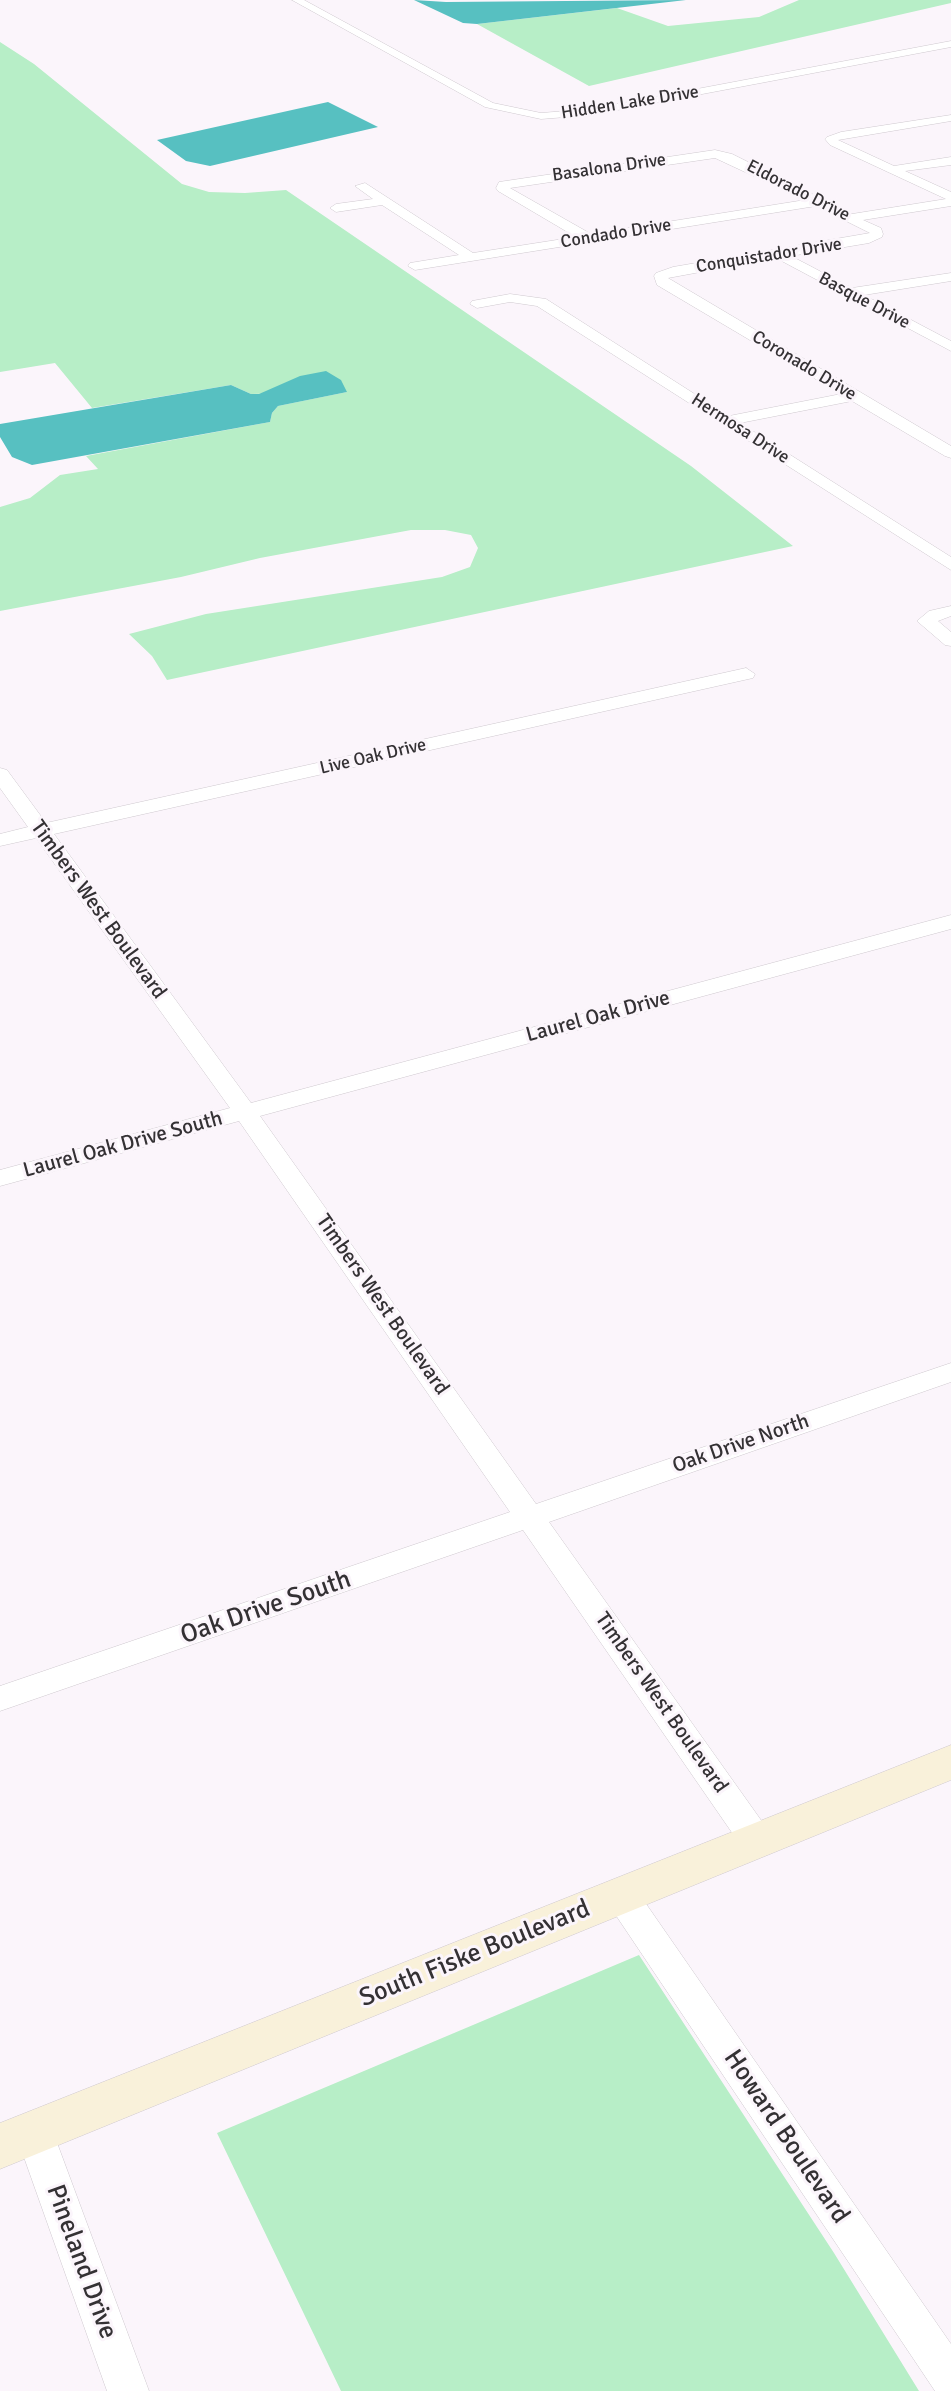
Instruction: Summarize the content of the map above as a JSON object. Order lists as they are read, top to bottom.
{
  "streets": {
    "main road": ["South Fiske Boulevard"],
    "street": [
      "Hidden Lake Drive",
      "Basalona Drive",
      "Eldorado Drive",
      "Condado Drive",
      "Conquistador Drive",
      "Basque Drive",
      "Coronado Drive",
      "Hermosa Drive",
      "Live Oak Drive",
      "Timbers West Boulevard",
      "Laurel Oak Drive",
      "Laurel Oak Drive South",
      "Oak Drive North",
      "Oak Drive South",
      "Howard Boulevard",
      "Pineland Drive"
    ]
  },
  "crossings": [
    ["Basalona Drive", "Eldorado Drive"],
    ["Basalona Drive", "Condado Drive"],
    ["Eldorado Drive", "Condado Drive"],
    ["Eldorado Drive", "Conquistador Drive"],
    ["Conquistador Drive", "Basque Drive"],
    ["Conquistador Drive", "Coronado Drive"],
    ["Live Oak Drive", "Timbers West Boulevard"],
    ["Timbers West Boulevard", "Laurel Oak Drive"],
    ["Timbers West Boulevard", "Laurel Oak Drive South"],
    ["Timbers West Boulevard", "Oak Drive North"],
    ["Timbers West Boulevard", "Oak Drive South"],
    ["Timbers West Boulevard", "South Fiske Boulevard"],
    ["Laurel Oak Drive", "Laurel Oak Drive South"],
    ["Oak Drive North", "Oak Drive South"],
    ["South Fiske Boulevard", "Howard Boulevard"],
    ["South Fiske Boulevard", "Pineland Drive"]
  ]
}
